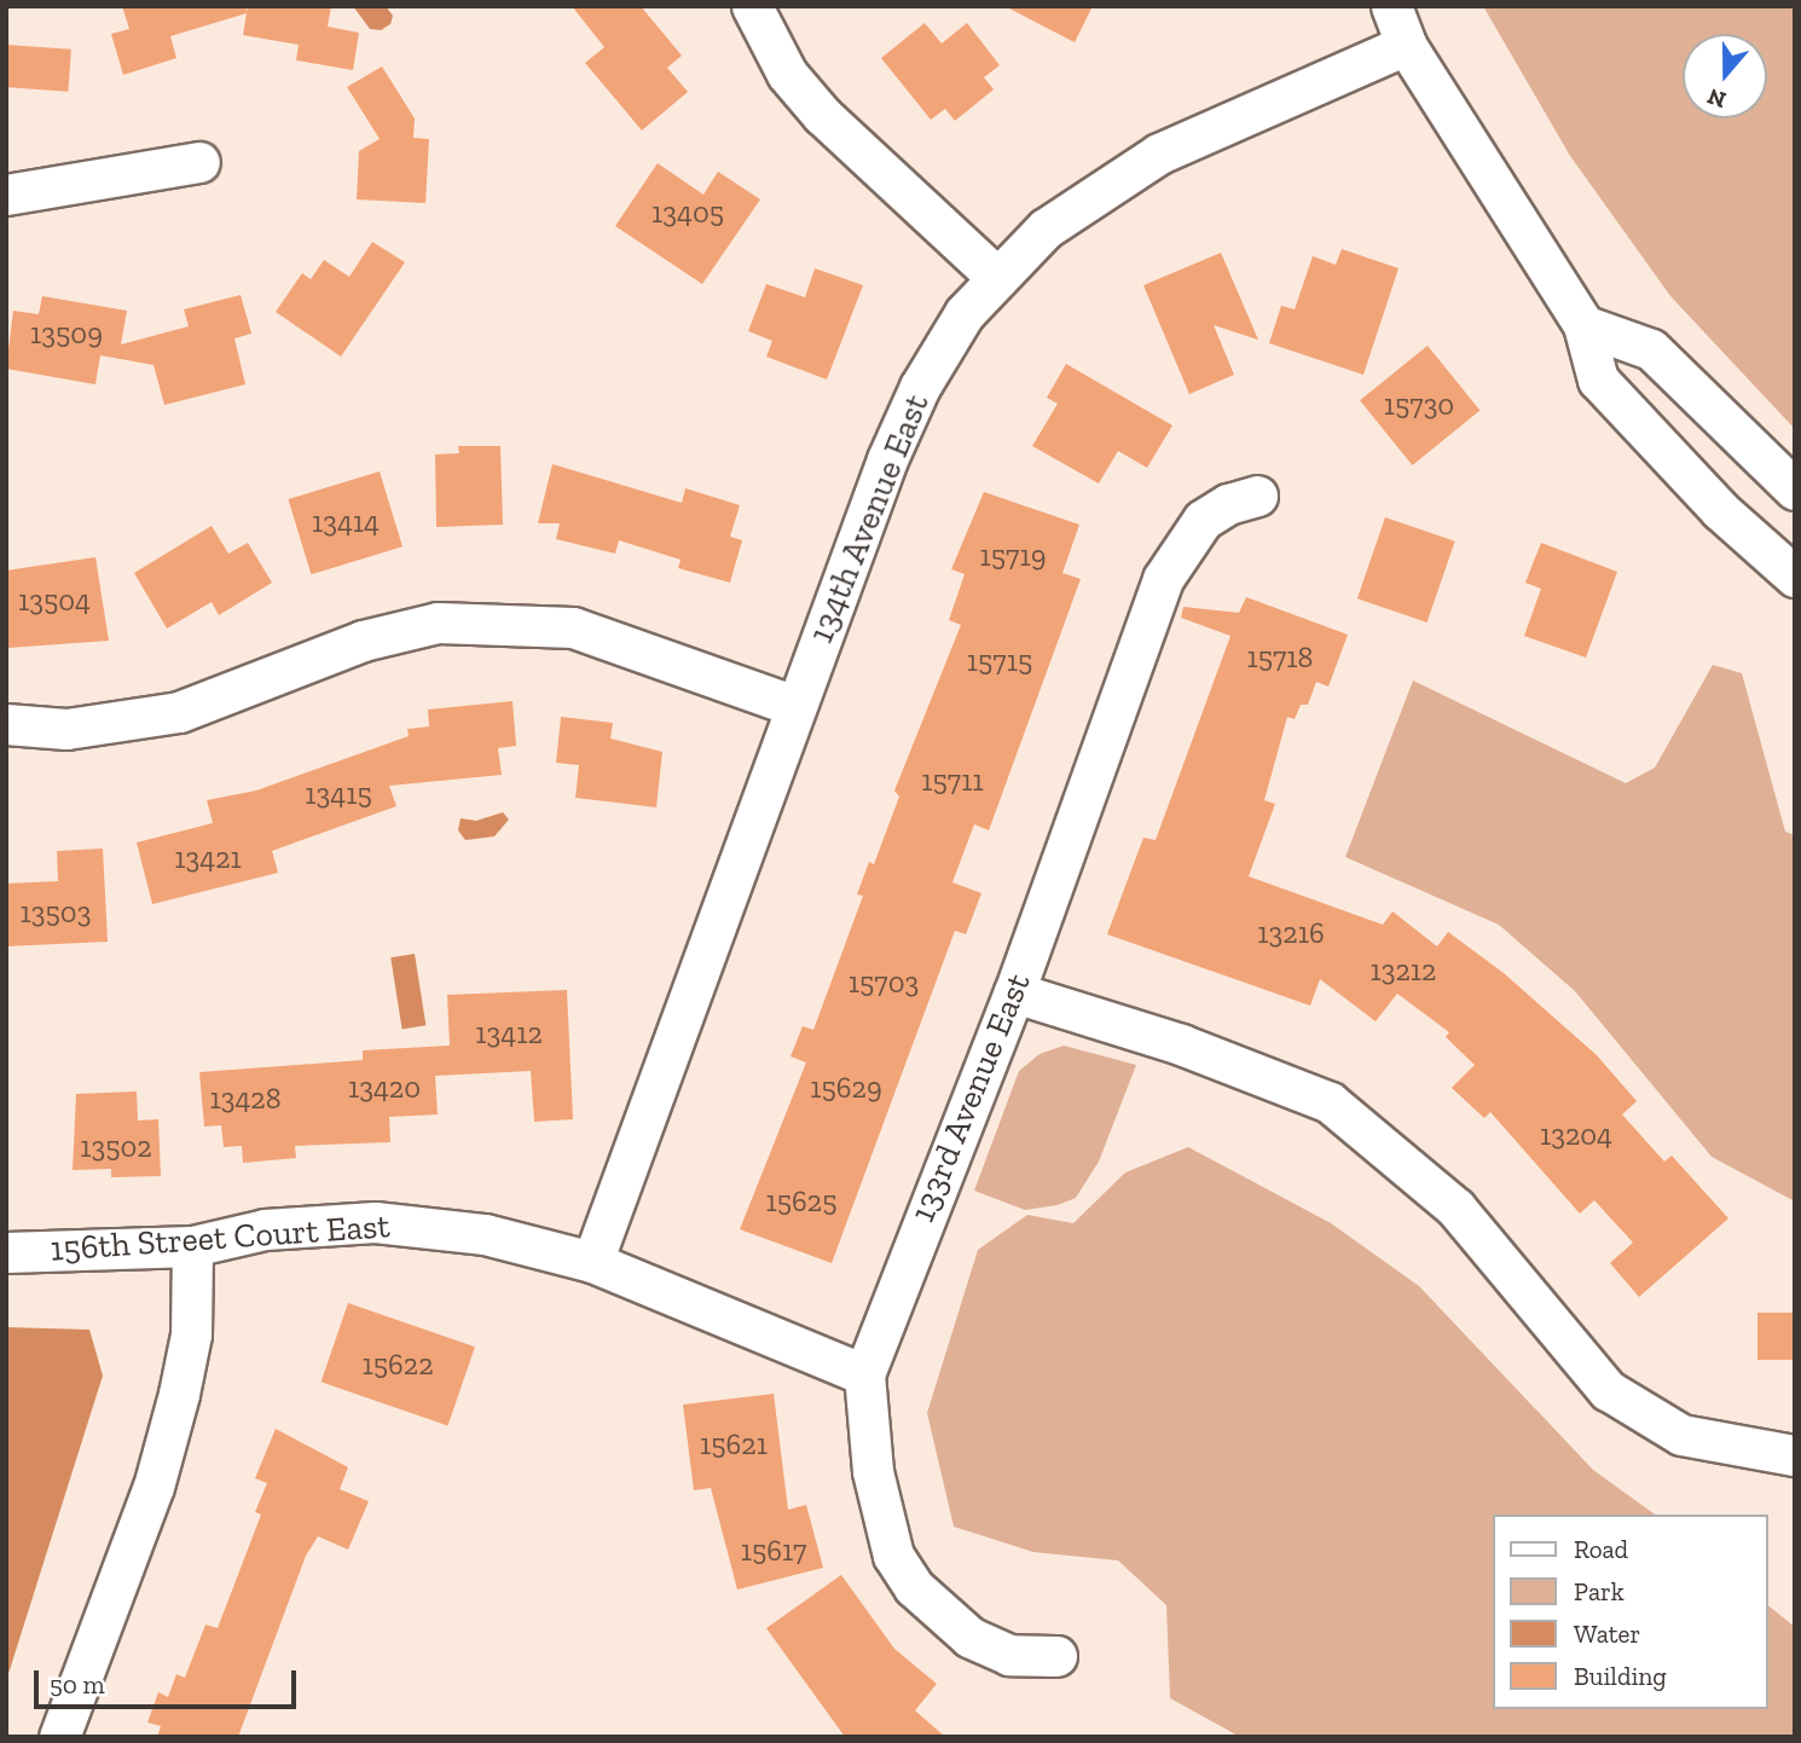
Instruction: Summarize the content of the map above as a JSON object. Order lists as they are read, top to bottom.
{
  "streets": {
    "street": ["134th Avenue East", "133rd Avenue East", "156th Street Court East"]
  },
  "crossings": [
    ["134th Avenue East", "156th Street Court East"],
    ["133rd Avenue East", "156th Street Court East"]
  ],
  "house_numbers": [
    "13405",
    "13509",
    "15730",
    "13414",
    "15719",
    "13504",
    "15718",
    "15715",
    "15711",
    "13415",
    "13421",
    "13503",
    "13216",
    "13212",
    "15703",
    "13412",
    "13420",
    "15629",
    "13428",
    "13204",
    "13502",
    "15625",
    "15622",
    "15621",
    "15617"
  ],
  "legend": [
    "Road",
    "Park",
    "Water",
    "Building"
  ],
  "scale_bar": "50 m",
  "north": "bottom"
}
